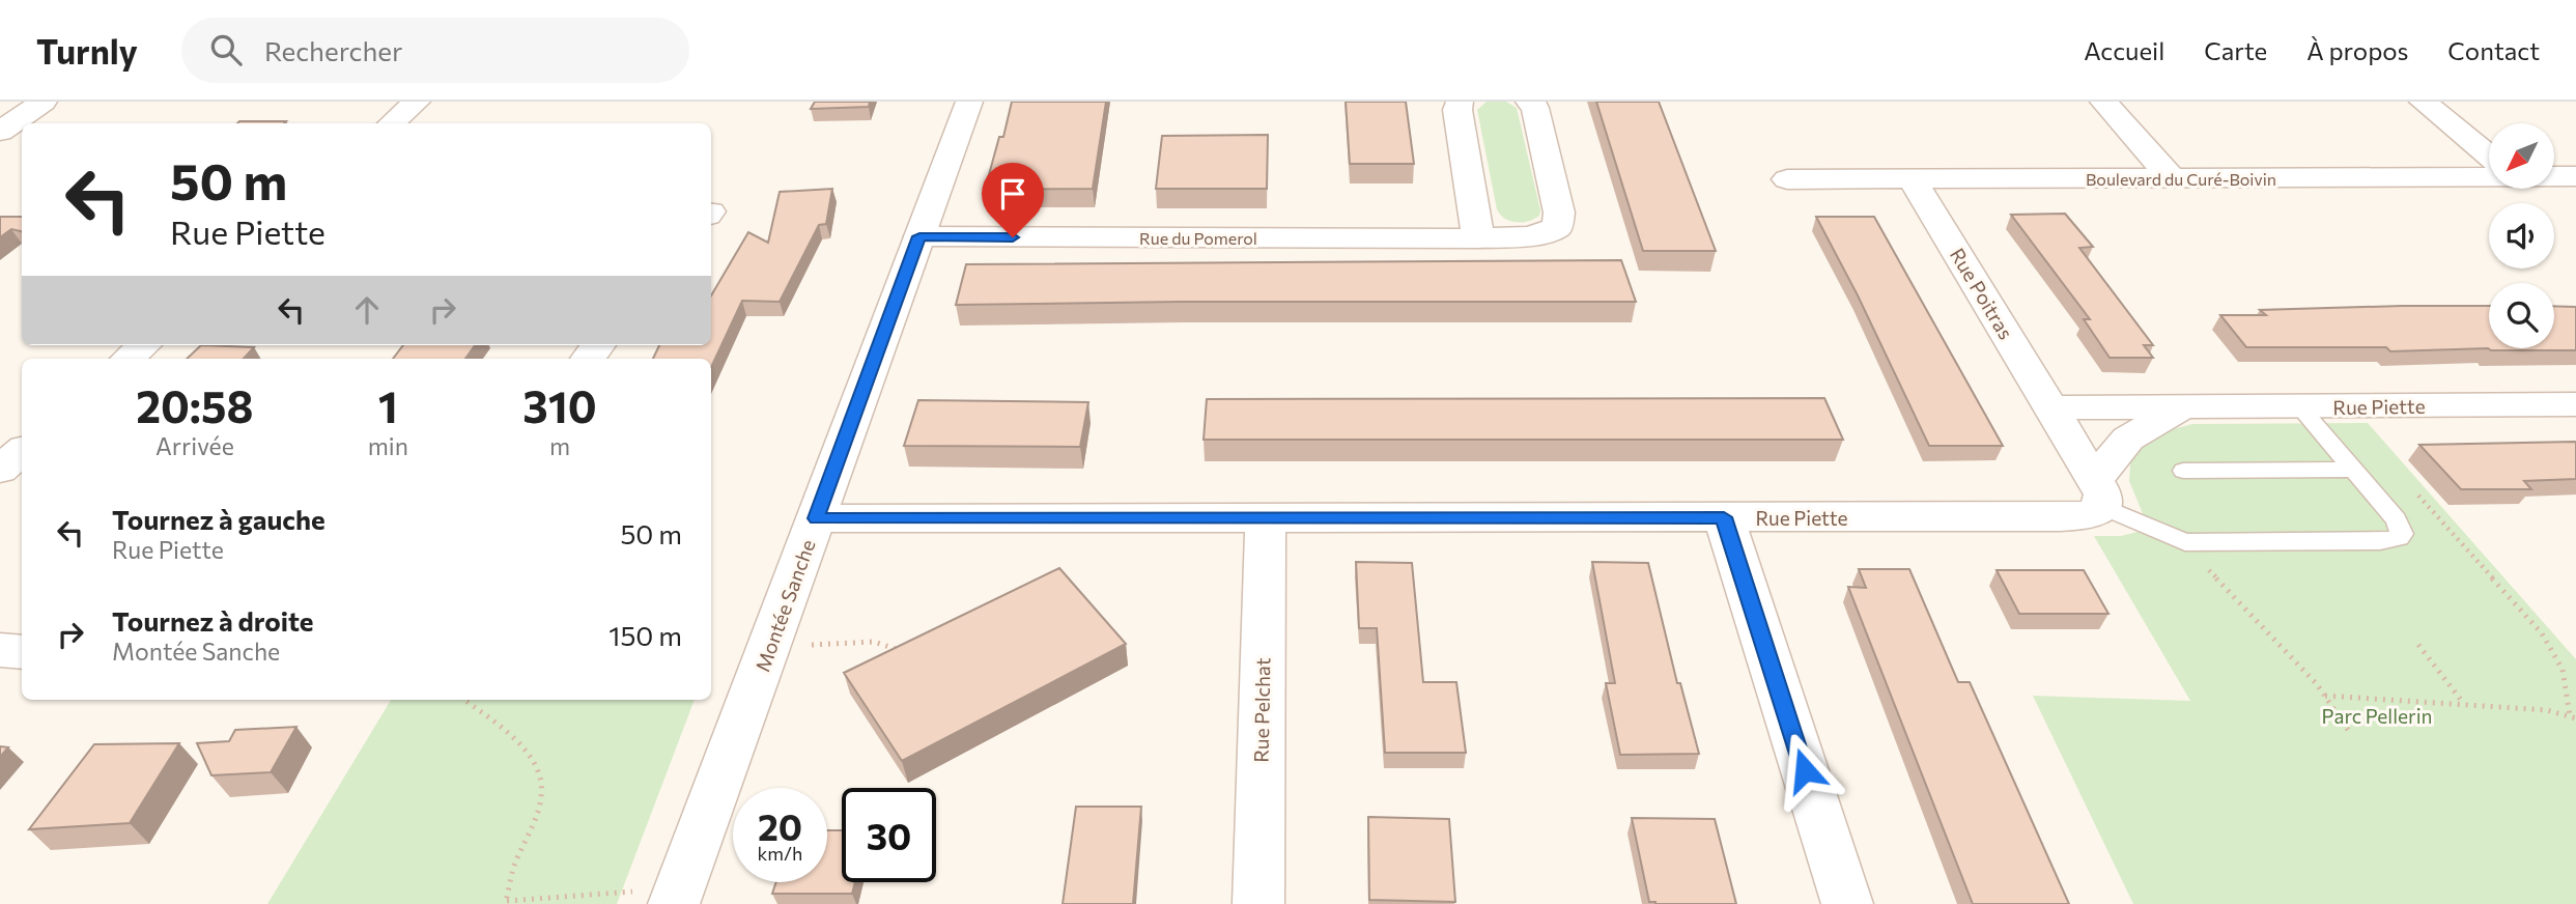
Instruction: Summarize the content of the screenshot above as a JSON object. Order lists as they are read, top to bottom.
{
  "streets": {
    "street": [
      "Boulevard du Curé-Boivin",
      "Rue du Pomerol",
      "Rue Poitras",
      "Rue Piette",
      "Montée Sanche",
      "Rue Pelchat"
    ]
  },
  "crossings": [
    ["Boulevard du Curé-Boivin", "Rue Poitras"],
    ["Rue du Pomerol", "Montée Sanche"],
    ["Rue Poitras", "Rue Piette"],
    ["Rue Piette", "Montée Sanche"],
    ["Rue Piette", "Rue Pelchat"]
  ],
  "parks": ["Parc Pellerin"],
  "north": "bottom left",
  "page": {
    "header": "Turnly",
    "search": "Rechercher",
    "nav": [
      "Accueil",
      "Carte",
      "À propos",
      "Contact"
    ],
    "turn": ["50 m", "Rue Piette"],
    "eta": [
      "20:58",
      "Arrivée",
      "1",
      "min",
      "310",
      "m"
    ],
    "list": [
      {
        "name": "Tournez à gauche",
        "note": "Rue Piette",
        "value": "50 m"
      },
      {
        "name": "Tournez à droite",
        "note": "Montée Sanche",
        "value": "150 m"
      }
    ],
    "speed": "20 km/h",
    "limit": "30"
  }
}
